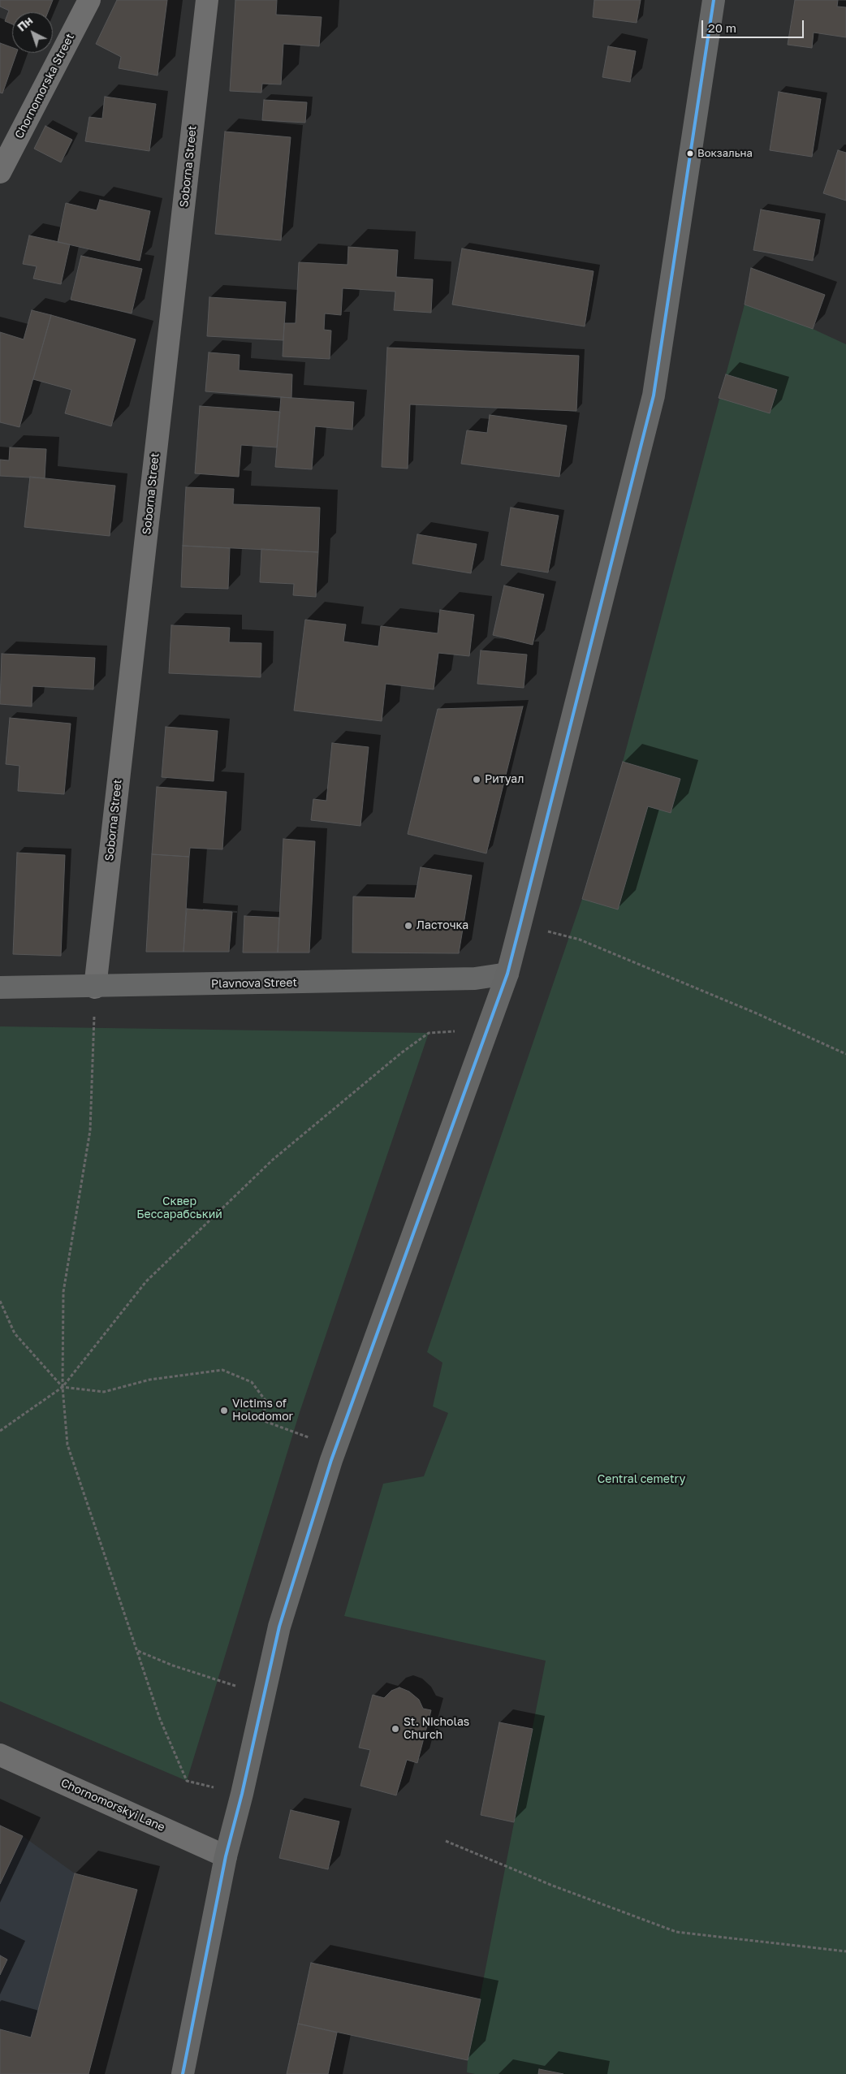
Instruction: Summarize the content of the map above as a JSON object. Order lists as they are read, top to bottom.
{
  "streets": {
    "street": [
      "Chornomorska Street",
      "Soborna Street",
      "Plavnova Street",
      "Chornomorskyi Lane"
    ]
  },
  "crossings": [
    ["Soborna Street", "Plavnova Street"]
  ],
  "parks": ["Сквер Бессарабський", "Central cemetry"],
  "places": [
    "Вокзальна",
    "Ритуал",
    "Ласточка",
    "Victims of Holodomor",
    "St. Nicholas Church"
  ],
  "scale_bar": "20 m",
  "north": "top left"
}
